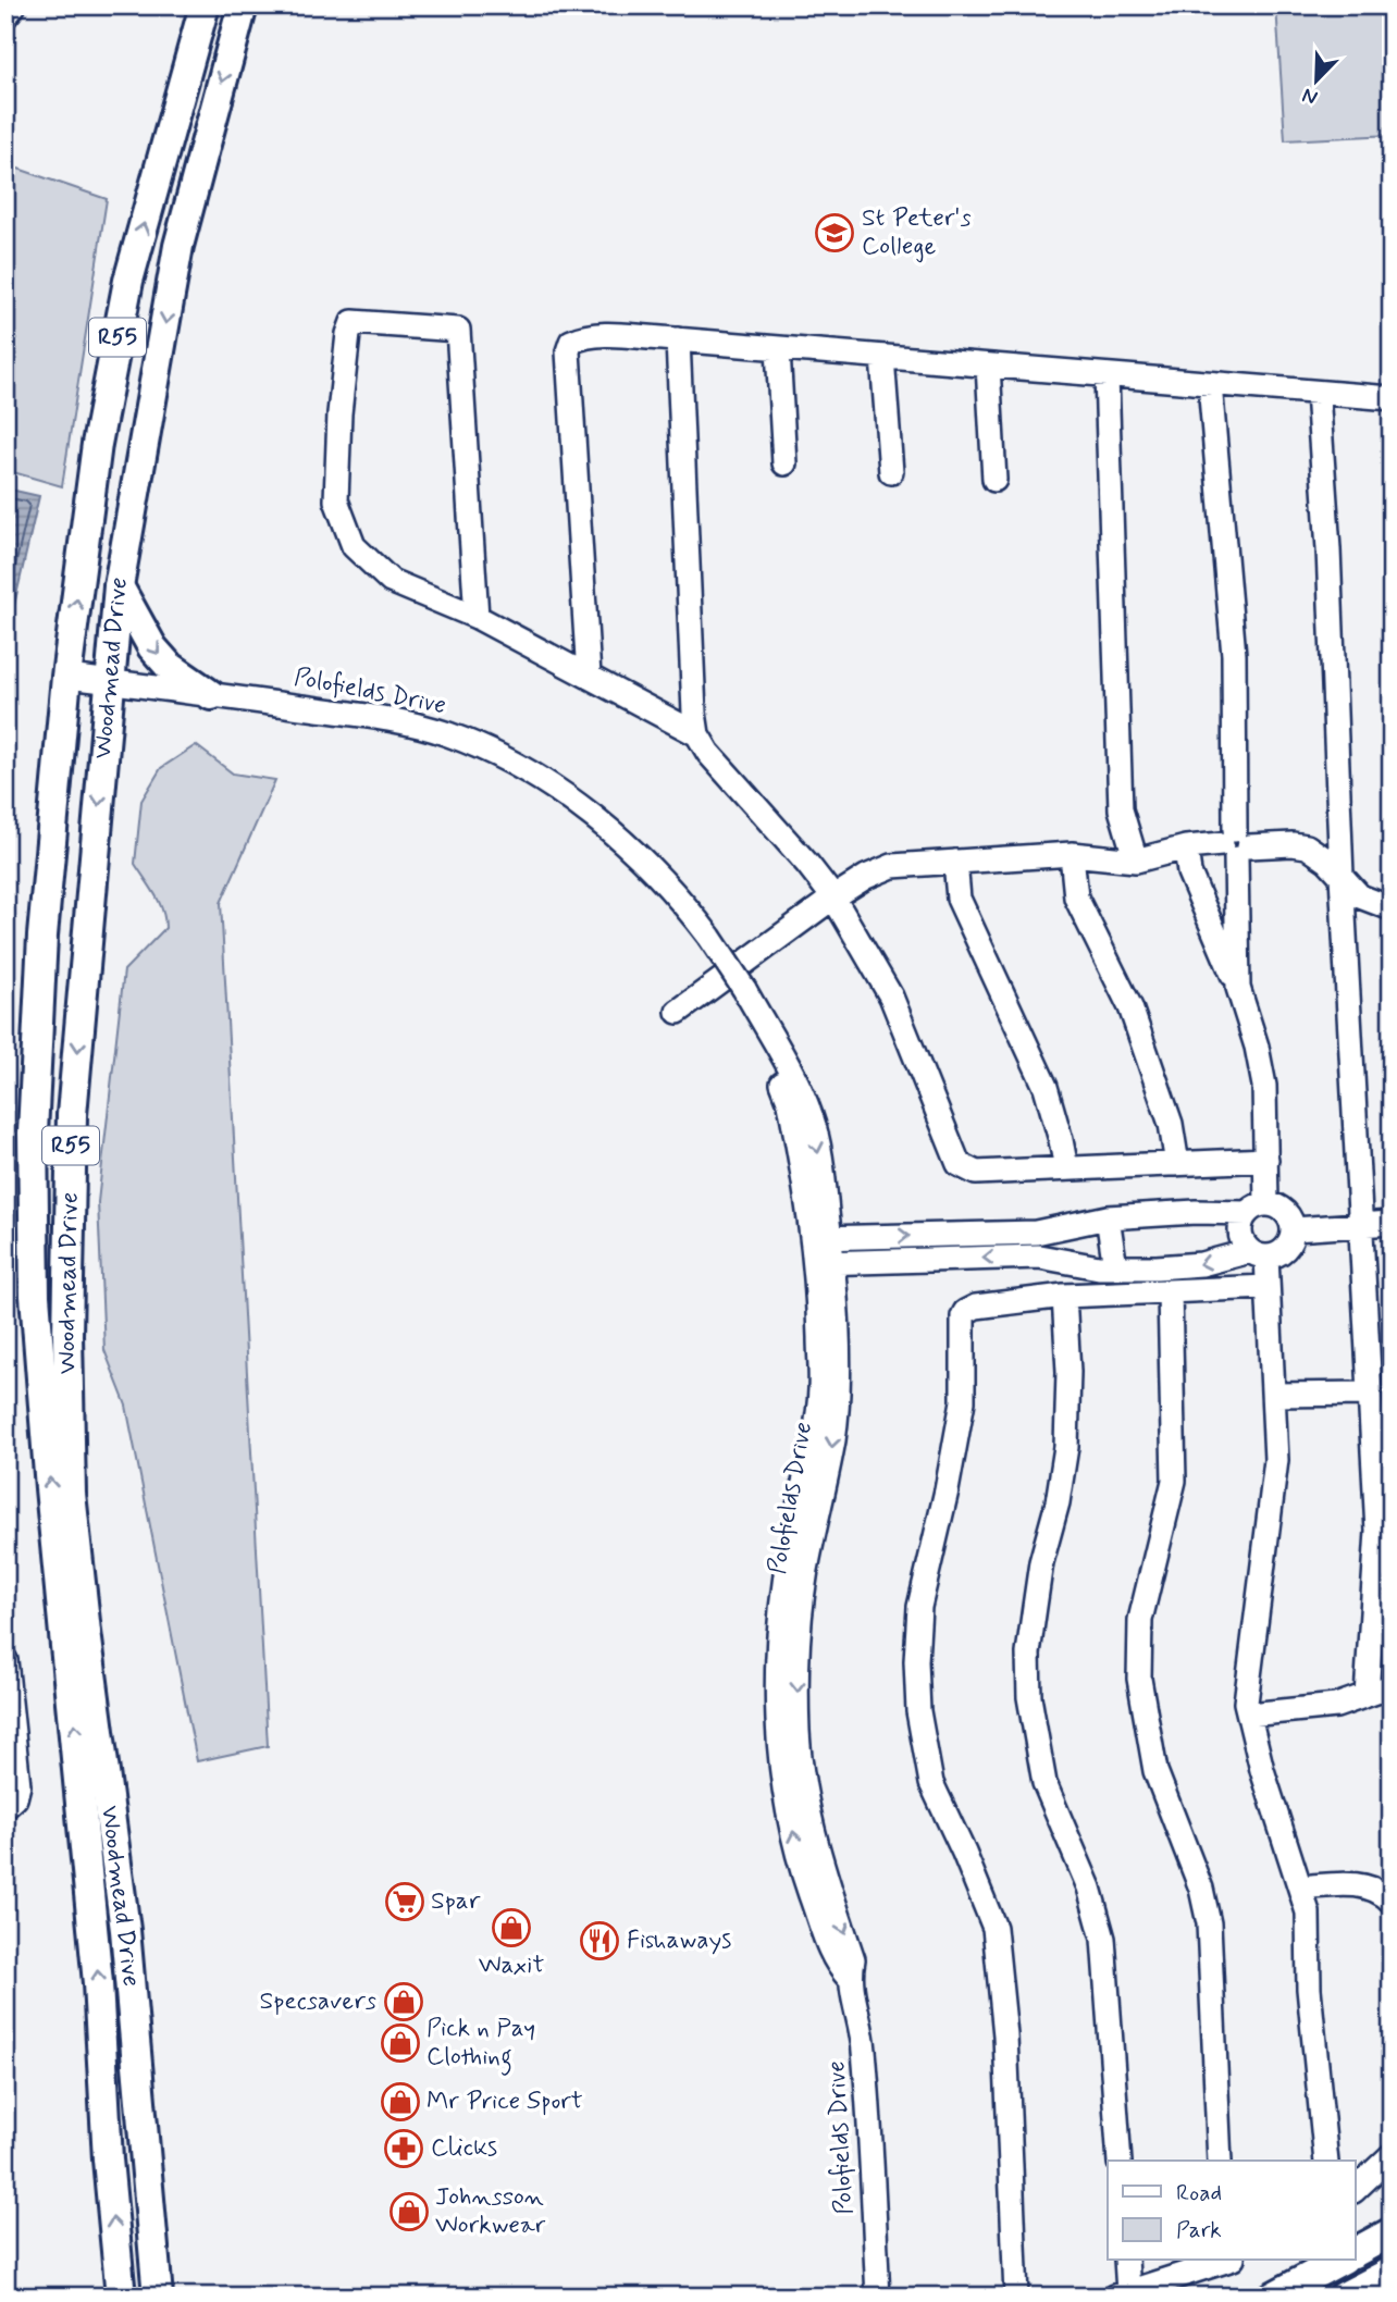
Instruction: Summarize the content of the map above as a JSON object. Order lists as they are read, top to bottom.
{
  "streets": {
    "main road": ["R55", "Woodmead Drive"],
    "street": ["Polofields Drive"]
  },
  "crossings": [
    ["Woodmead Drive", "Polofields Drive"]
  ],
  "places": {
    "school or university": ["St Peter's College"],
    "supermarket": ["Spar"],
    "shop": [
      "Waxit",
      "Specsavers",
      "Pick n Pay Clothing",
      "Mr Price Sport",
      "Johnsson Workwear"
    ],
    "restaurant": ["Fishaways"],
    "pharmacy": ["Clicks"]
  },
  "legend": ["Road", "Park"],
  "north": "bottom left"
}
